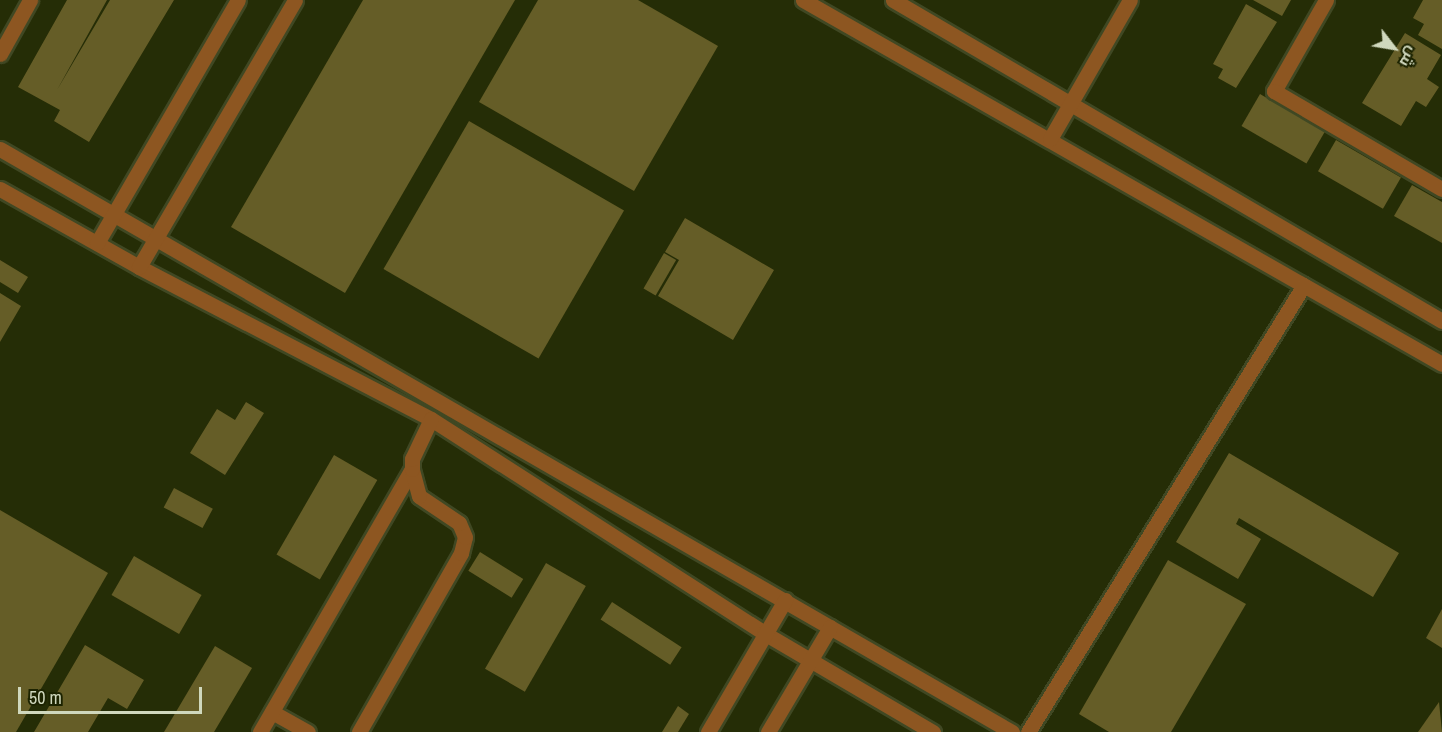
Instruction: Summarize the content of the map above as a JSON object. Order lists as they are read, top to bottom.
{
  "scale_bar": "50 m",
  "north": "bottom right"
}
